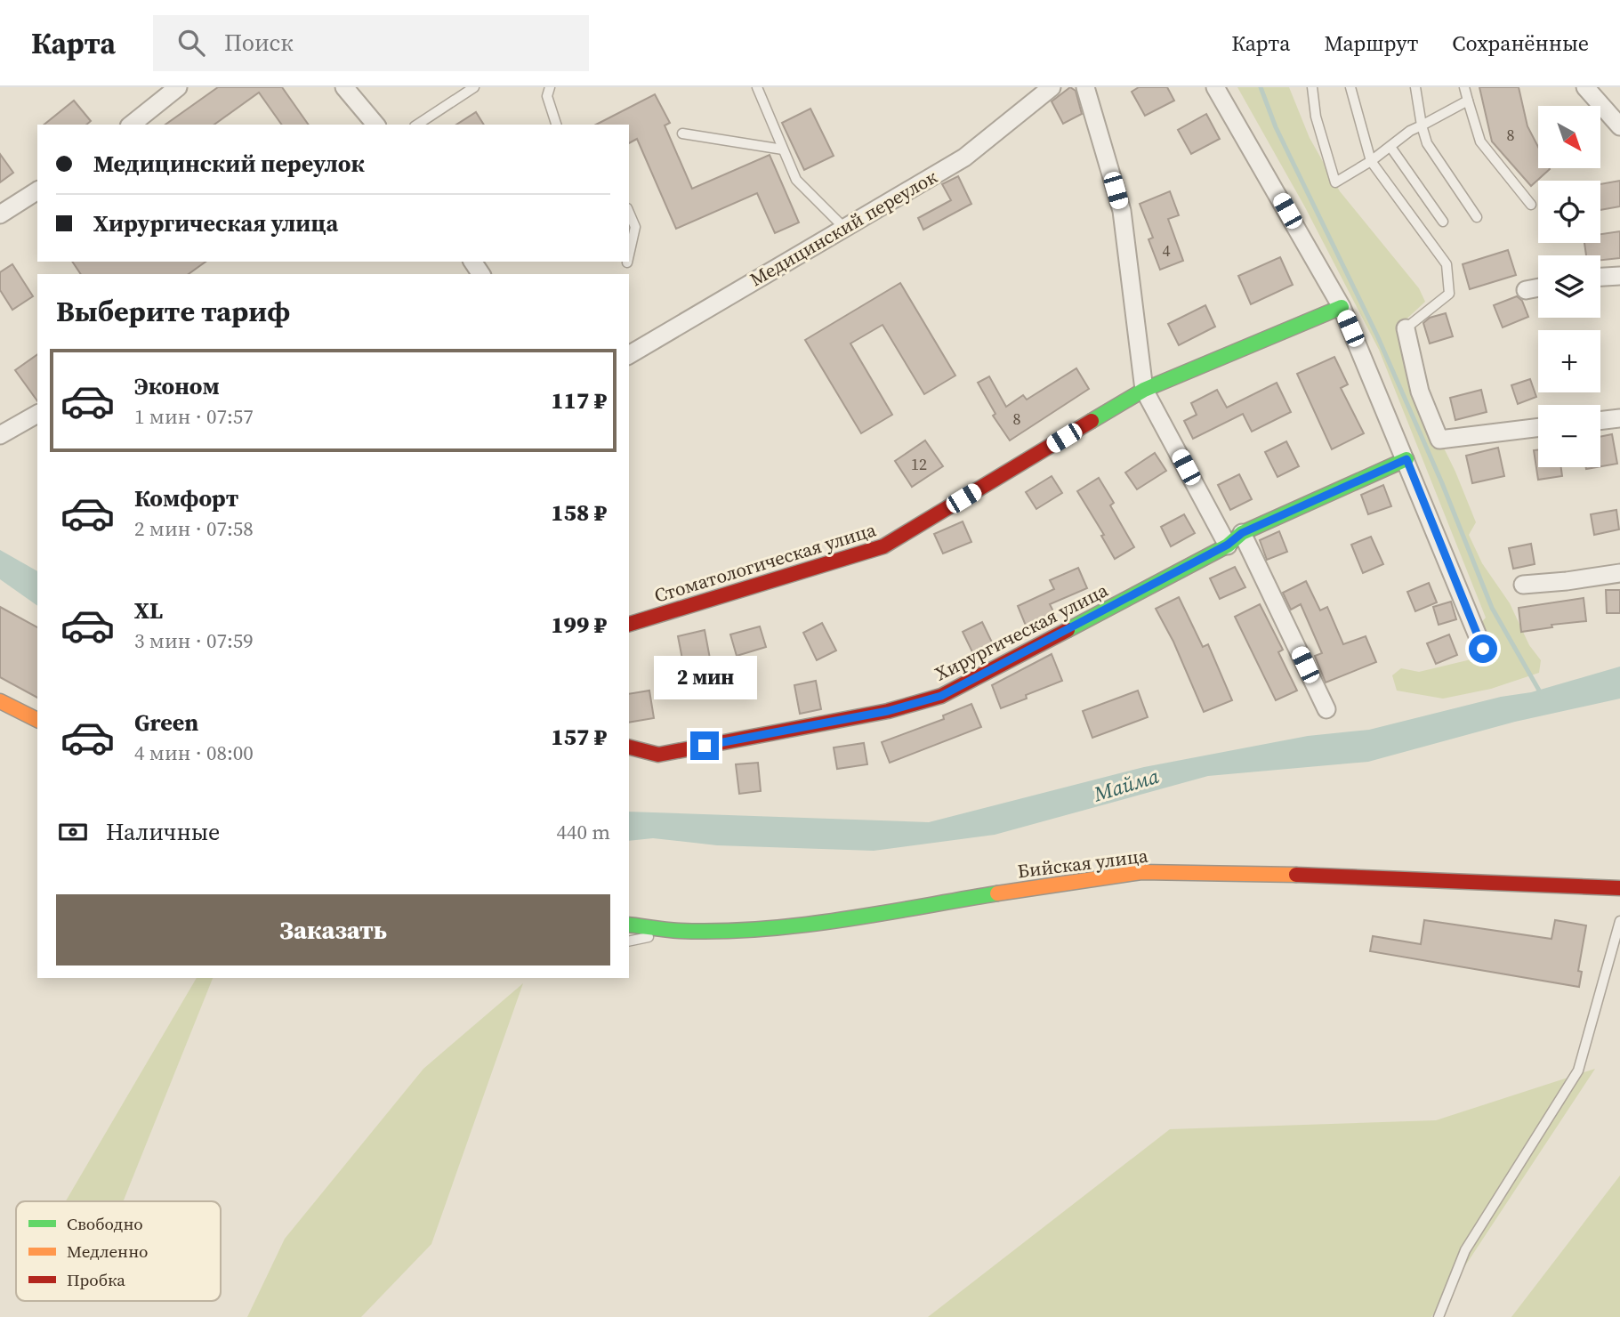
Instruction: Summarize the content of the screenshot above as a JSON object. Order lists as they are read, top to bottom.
{
  "streets": {
    "street": [
      "Медицинский переулок",
      "Стоматологическая улица",
      "Хирургическая улица",
      "Бийская улица"
    ]
  },
  "water": ["Майма"],
  "house_numbers": [
    "8",
    "4",
    "8",
    "12"
  ],
  "legend": ["Свободно", "Медленно", "Пробка"],
  "north": "bottom right",
  "page": {
    "header": "Карта",
    "search": "Поиск",
    "nav": ["Карта", "Маршрут", "Сохранённые"],
    "map_buttons": ["+", "−"],
    "banner": ["Медицинский переулок", "Хирургическая улица"],
    "heading": "Выберите тариф",
    "list": [
      {
        "name": "Эконом",
        "note": "1 мин · 07:57",
        "value": "117 ₽"
      },
      {
        "name": "Комфорт",
        "note": "2 мин · 07:58",
        "value": "158 ₽"
      },
      {
        "name": "XL",
        "note": "3 мин · 07:59",
        "value": "199 ₽"
      },
      {
        "name": "Green",
        "note": "4 мин · 08:00",
        "value": "157 ₽"
      }
    ],
    "bubble": "2 мин",
    "pay": ["Наличные", "440 m"],
    "buttons": "Заказать"
  }
}
